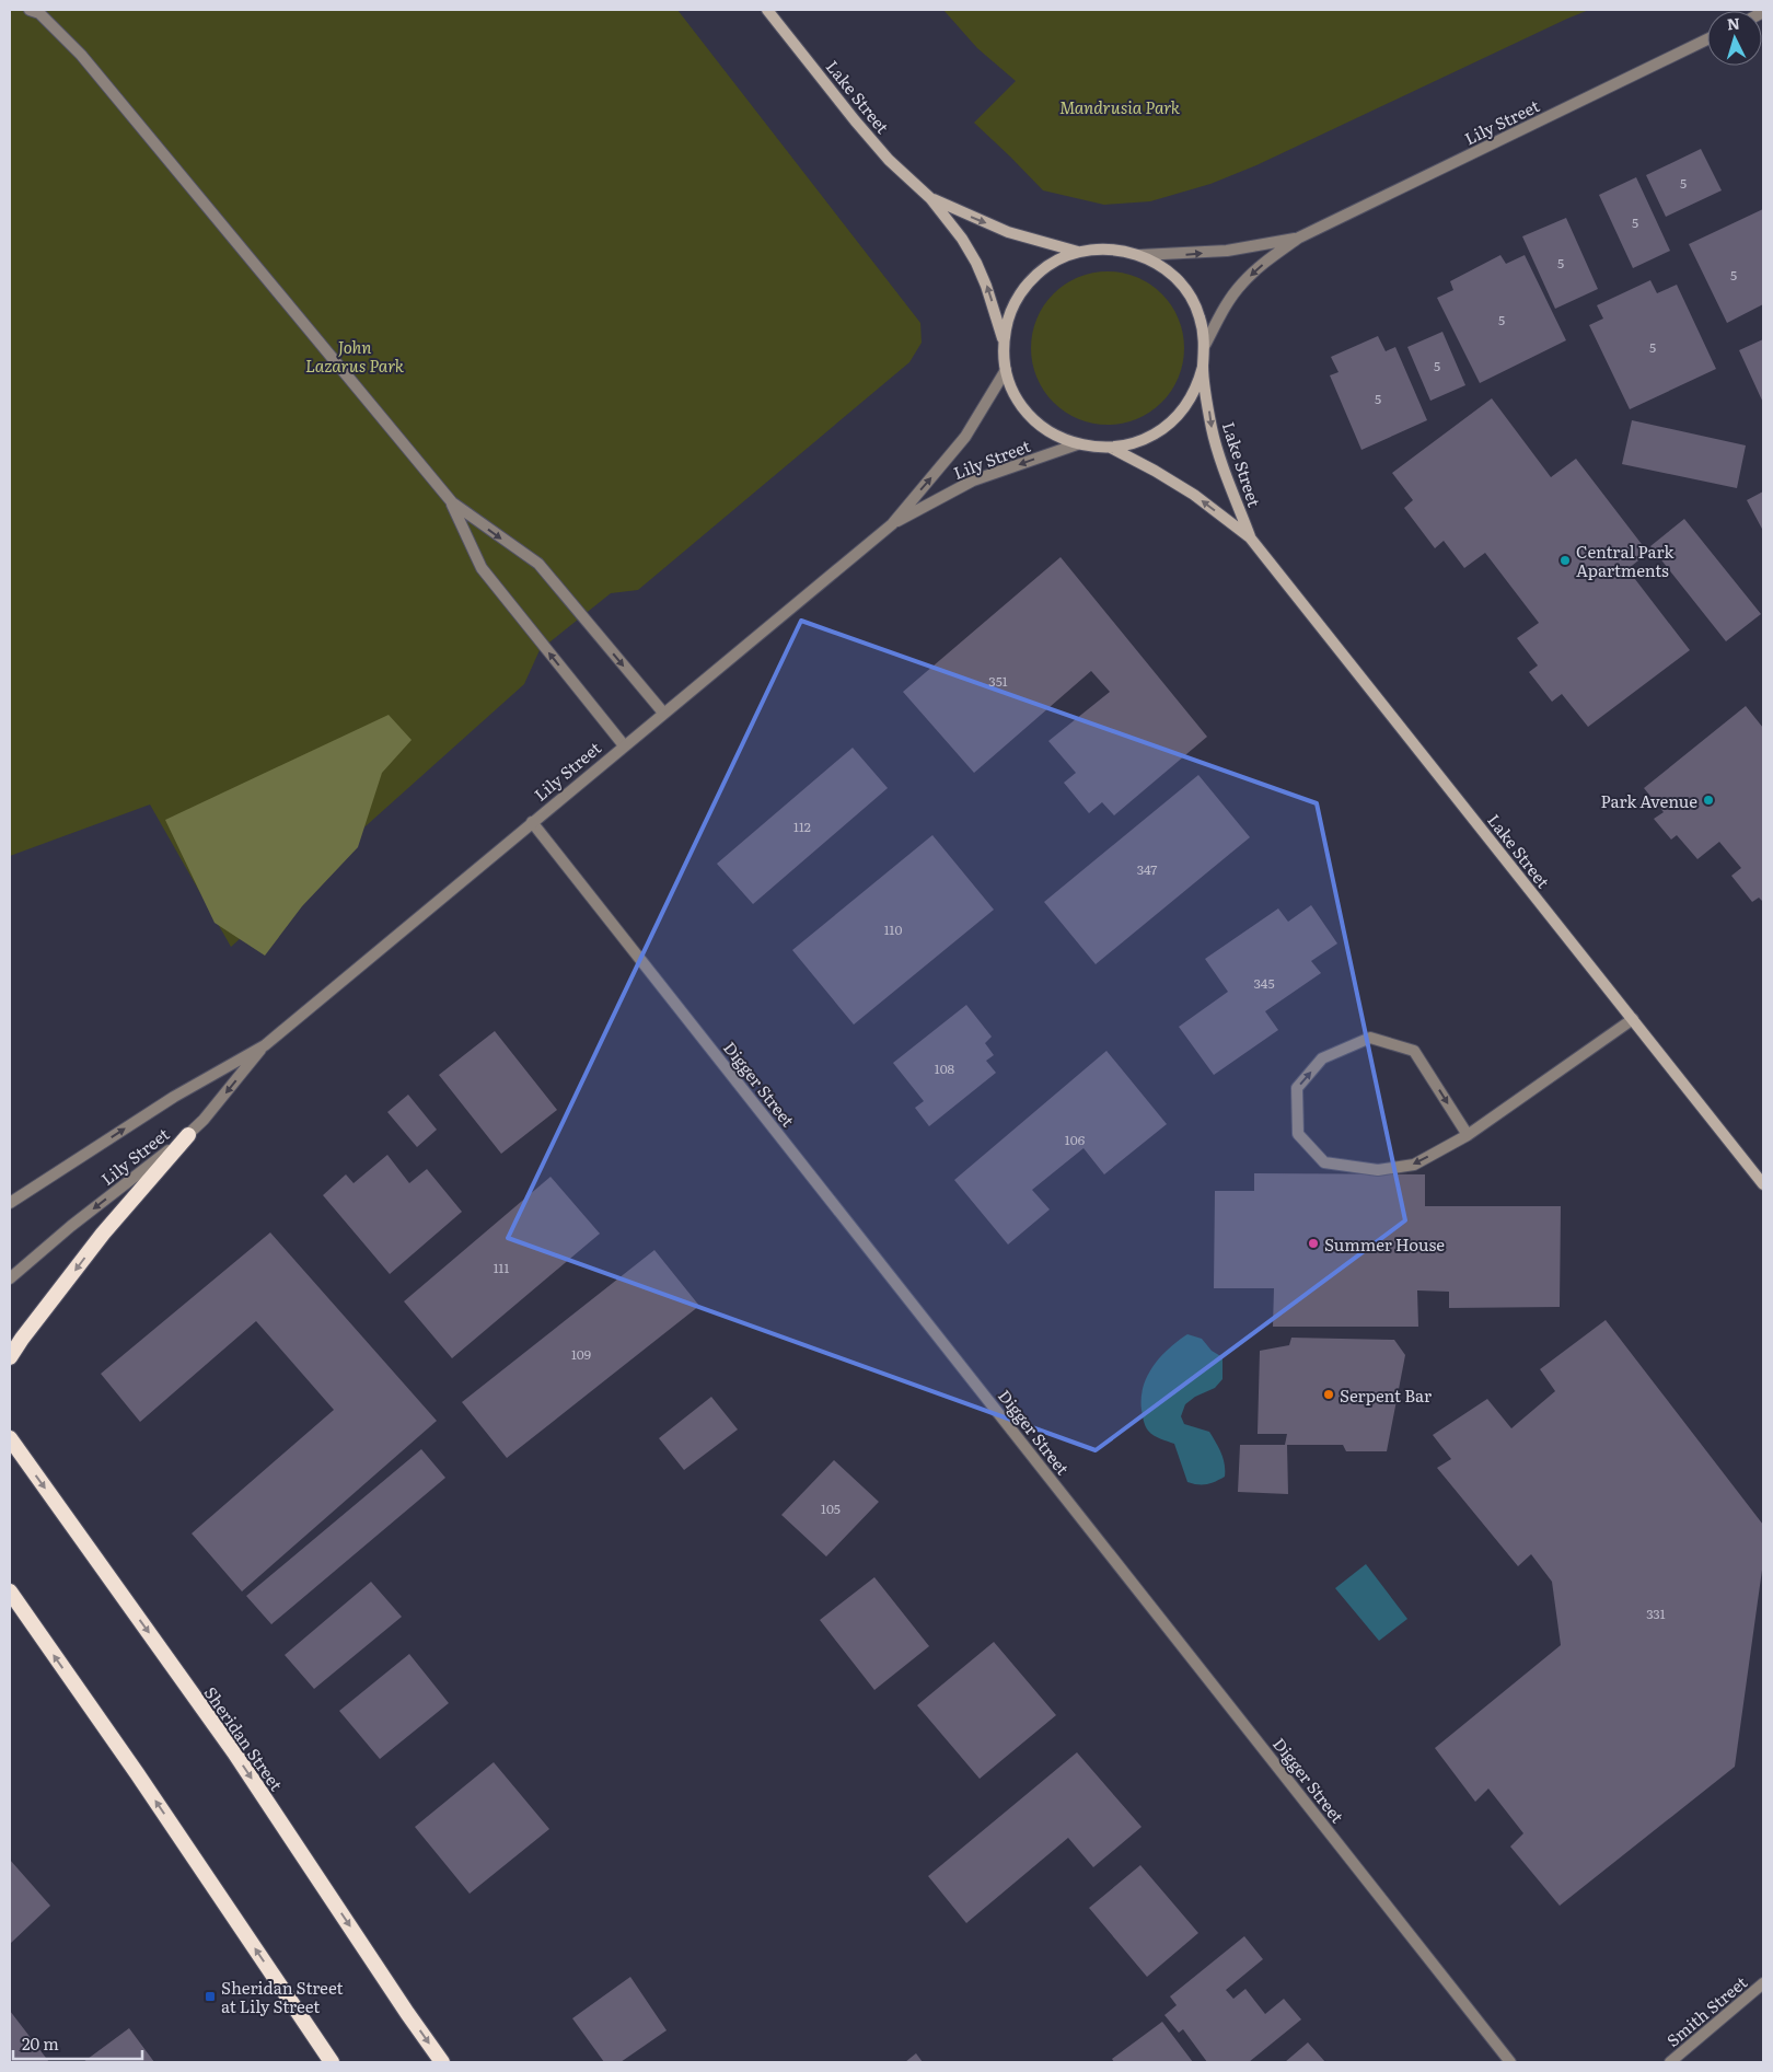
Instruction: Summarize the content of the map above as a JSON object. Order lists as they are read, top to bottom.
{
  "streets": {
    "highway": ["Sheridan Street"],
    "main road": ["Lake Street"],
    "street": ["Lily Street", "Digger Street", "Smith Street"]
  },
  "crossings": [
    ["Lily Street", "Digger Street"]
  ],
  "parks": ["Mandrusia Park", "John Lazarus Park"],
  "places": {
    "other": [
      "Central Park Apartments",
      "Park Avenue",
      "Summer House",
      "Serpent Bar"
    ],
    "transit": ["Sheridan Street at Lily Street"]
  },
  "house_numbers": [
    "5",
    "5",
    "5",
    "5",
    "5",
    "5",
    "5",
    "5",
    "351",
    "112",
    "347",
    "110",
    "345",
    "108",
    "106",
    "111",
    "109",
    "105",
    "331"
  ],
  "scale_bar": "20 m",
  "north": "top"
}
